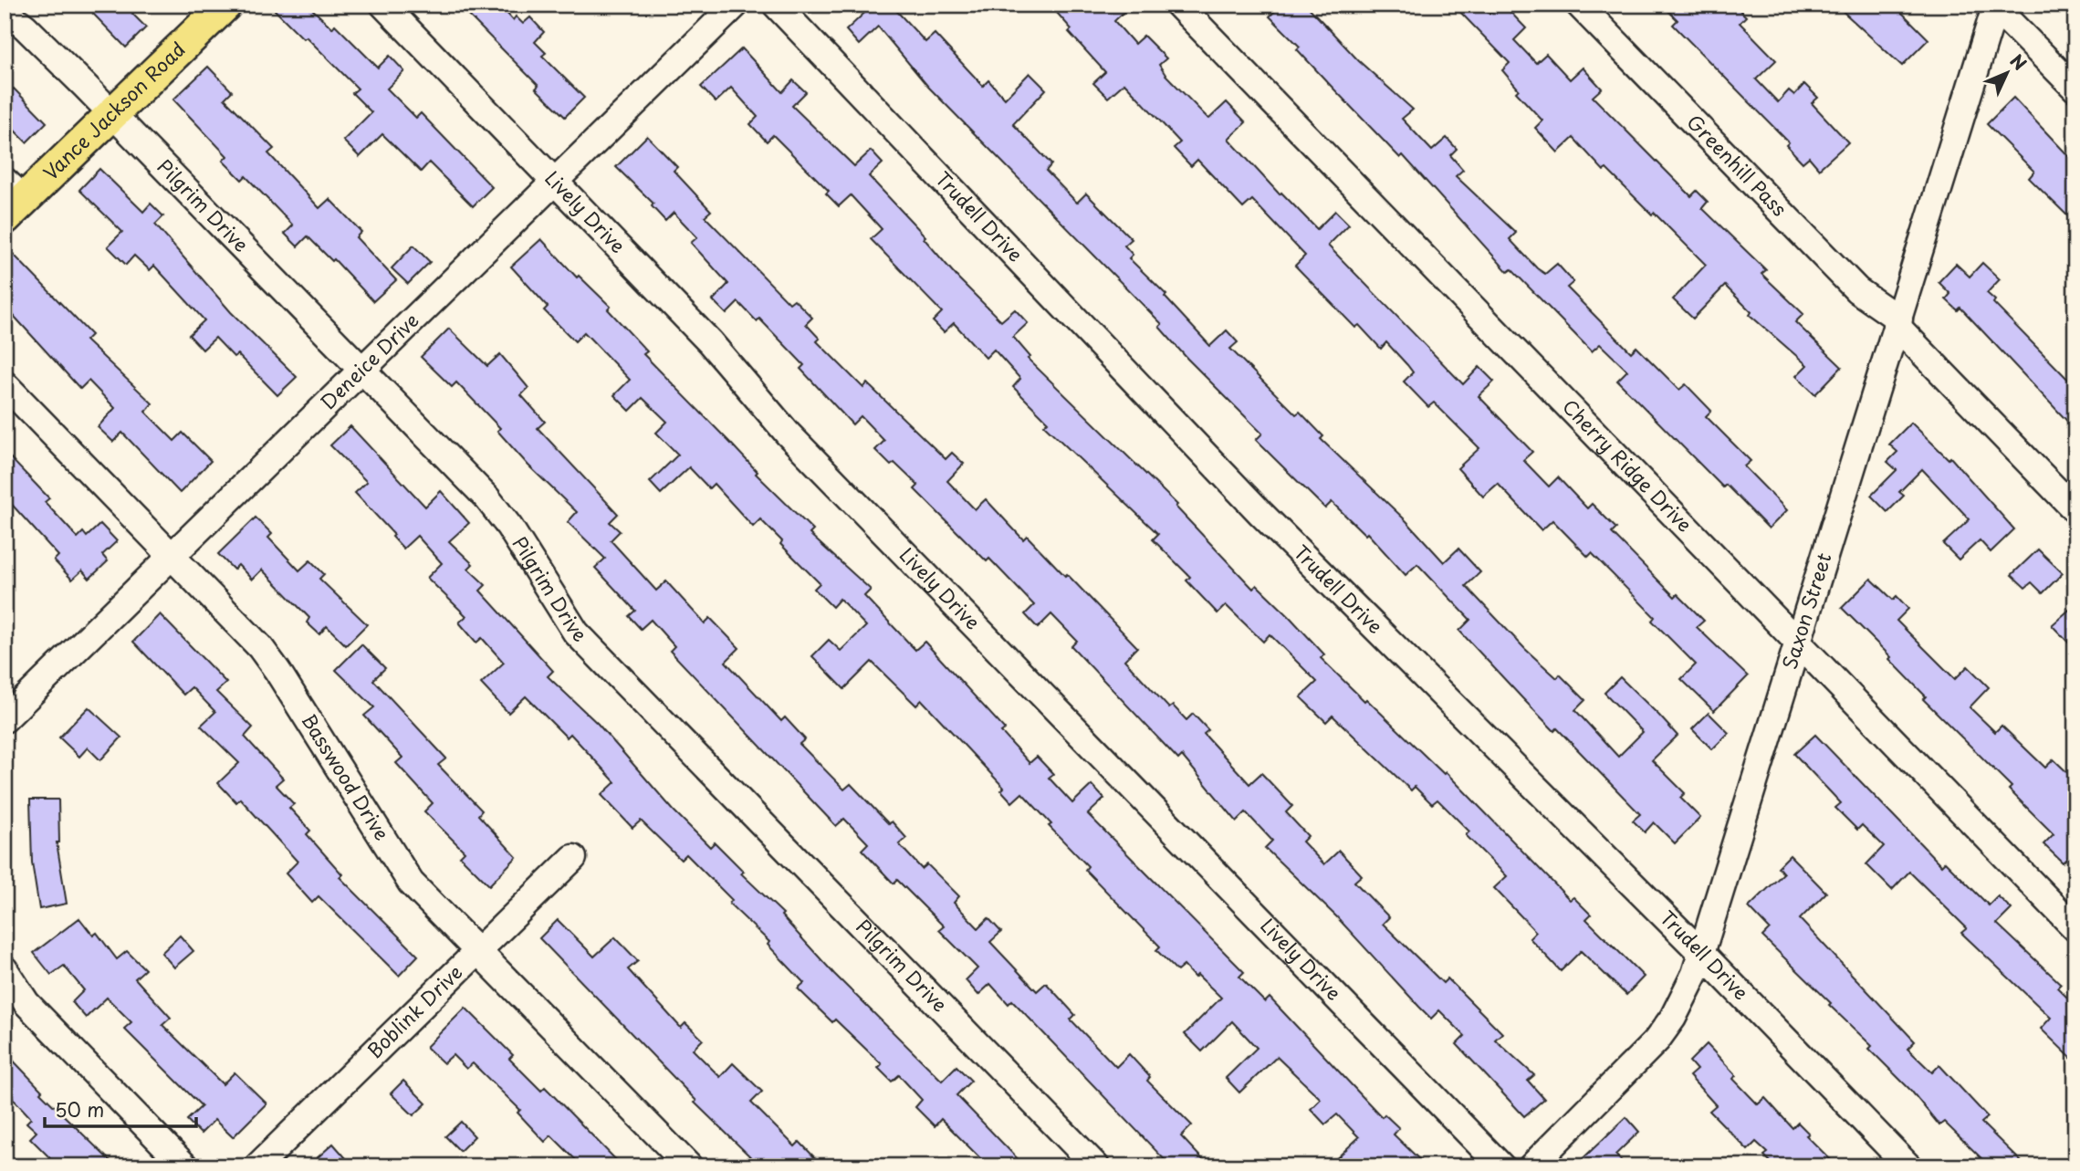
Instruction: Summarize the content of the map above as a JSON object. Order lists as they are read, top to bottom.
{
  "streets": {
    "main road": ["Vance Jackson Road"],
    "street": [
      "Greenhill Pass",
      "Pilgrim Drive",
      "Lively Drive",
      "Trudell Drive",
      "Deneice Drive",
      "Cherry Ridge Drive",
      "Saxon Street",
      "Basswood Drive",
      "Boblink Drive"
    ]
  },
  "crossings": [
    ["Vance Jackson Road", "Pilgrim Drive"],
    ["Greenhill Pass", "Saxon Street"],
    ["Pilgrim Drive", "Deneice Drive"],
    ["Lively Drive", "Deneice Drive"],
    ["Trudell Drive", "Saxon Street"],
    ["Deneice Drive", "Basswood Drive"],
    ["Cherry Ridge Drive", "Saxon Street"],
    ["Basswood Drive", "Boblink Drive"]
  ],
  "scale_bar": "50 m",
  "north": "top right"
}
